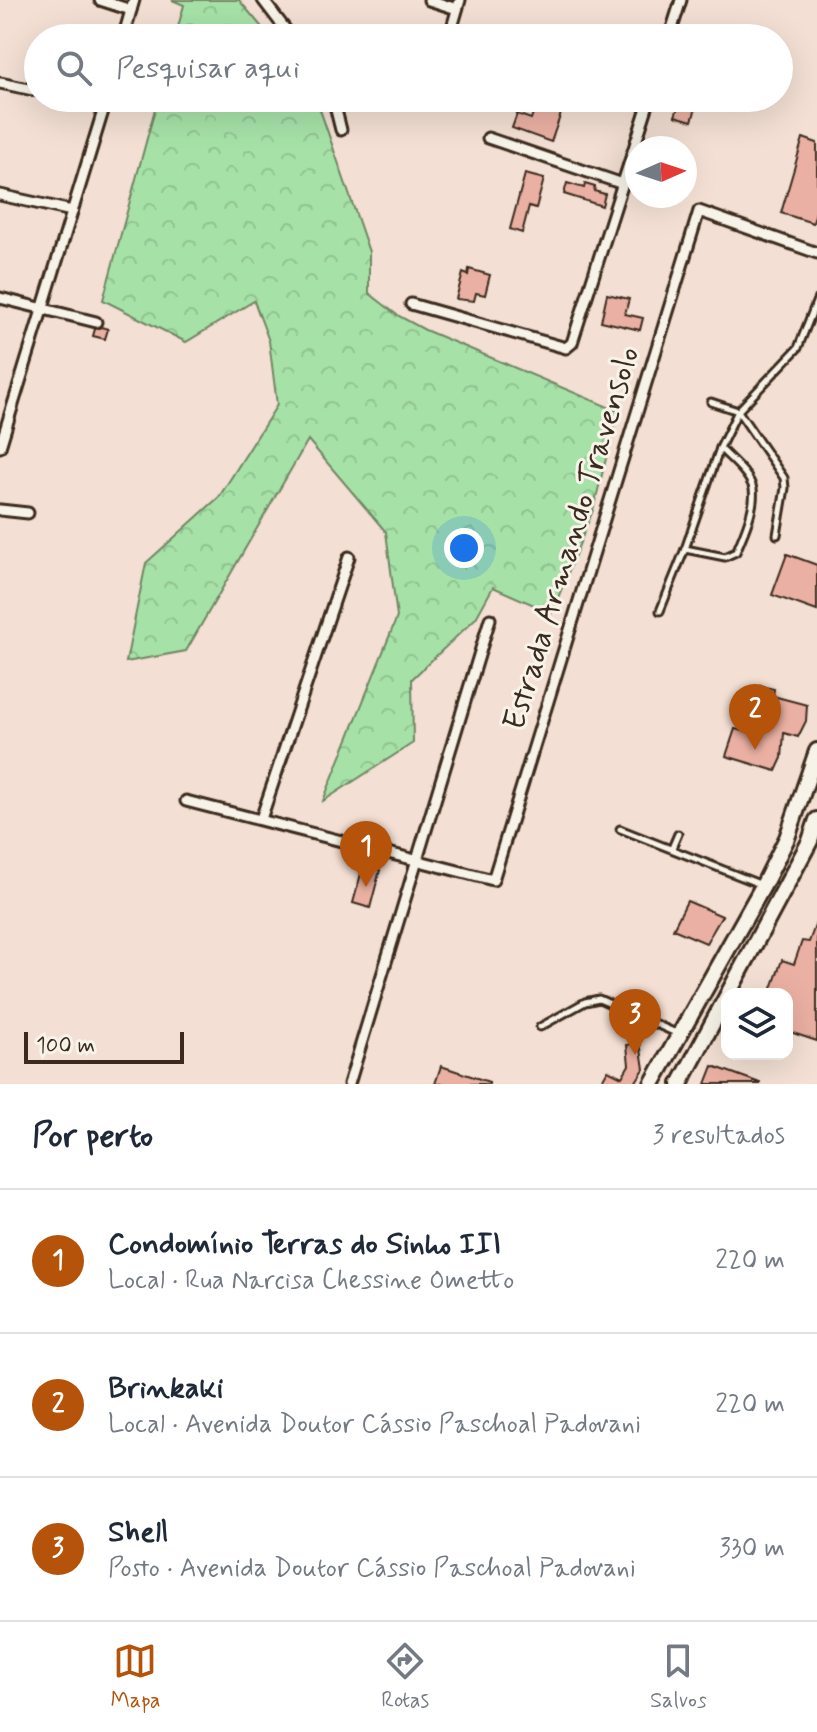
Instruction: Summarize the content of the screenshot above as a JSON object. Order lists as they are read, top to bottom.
{
  "streets": {
    "street": ["Estrada Armando Travensolo"]
  },
  "scale_bar": "100 m",
  "north": "right",
  "page": {
    "search": "Pesquisar aqui",
    "pins": ["2", "1", "3"],
    "scale": "100 m",
    "heading": ["Por perto", "3 resultados"],
    "list": [
      {
        "mark": "1",
        "name": "Condomínio Terras do Sinho III",
        "note": "Local · Rua Narcisa Chessine Ometto",
        "value": "220 m"
      },
      {
        "mark": "2",
        "name": "Brinkaki",
        "note": "Local · Avenida Doutor Cássio Paschoal Padovani",
        "value": "220 m"
      },
      {
        "mark": "3",
        "name": "Shell",
        "note": "Posto · Avenida Doutor Cássio Paschoal Padovani",
        "value": "330 m"
      }
    ],
    "nav": ["Mapa", "Rotas", "Salvos"]
  }
}
